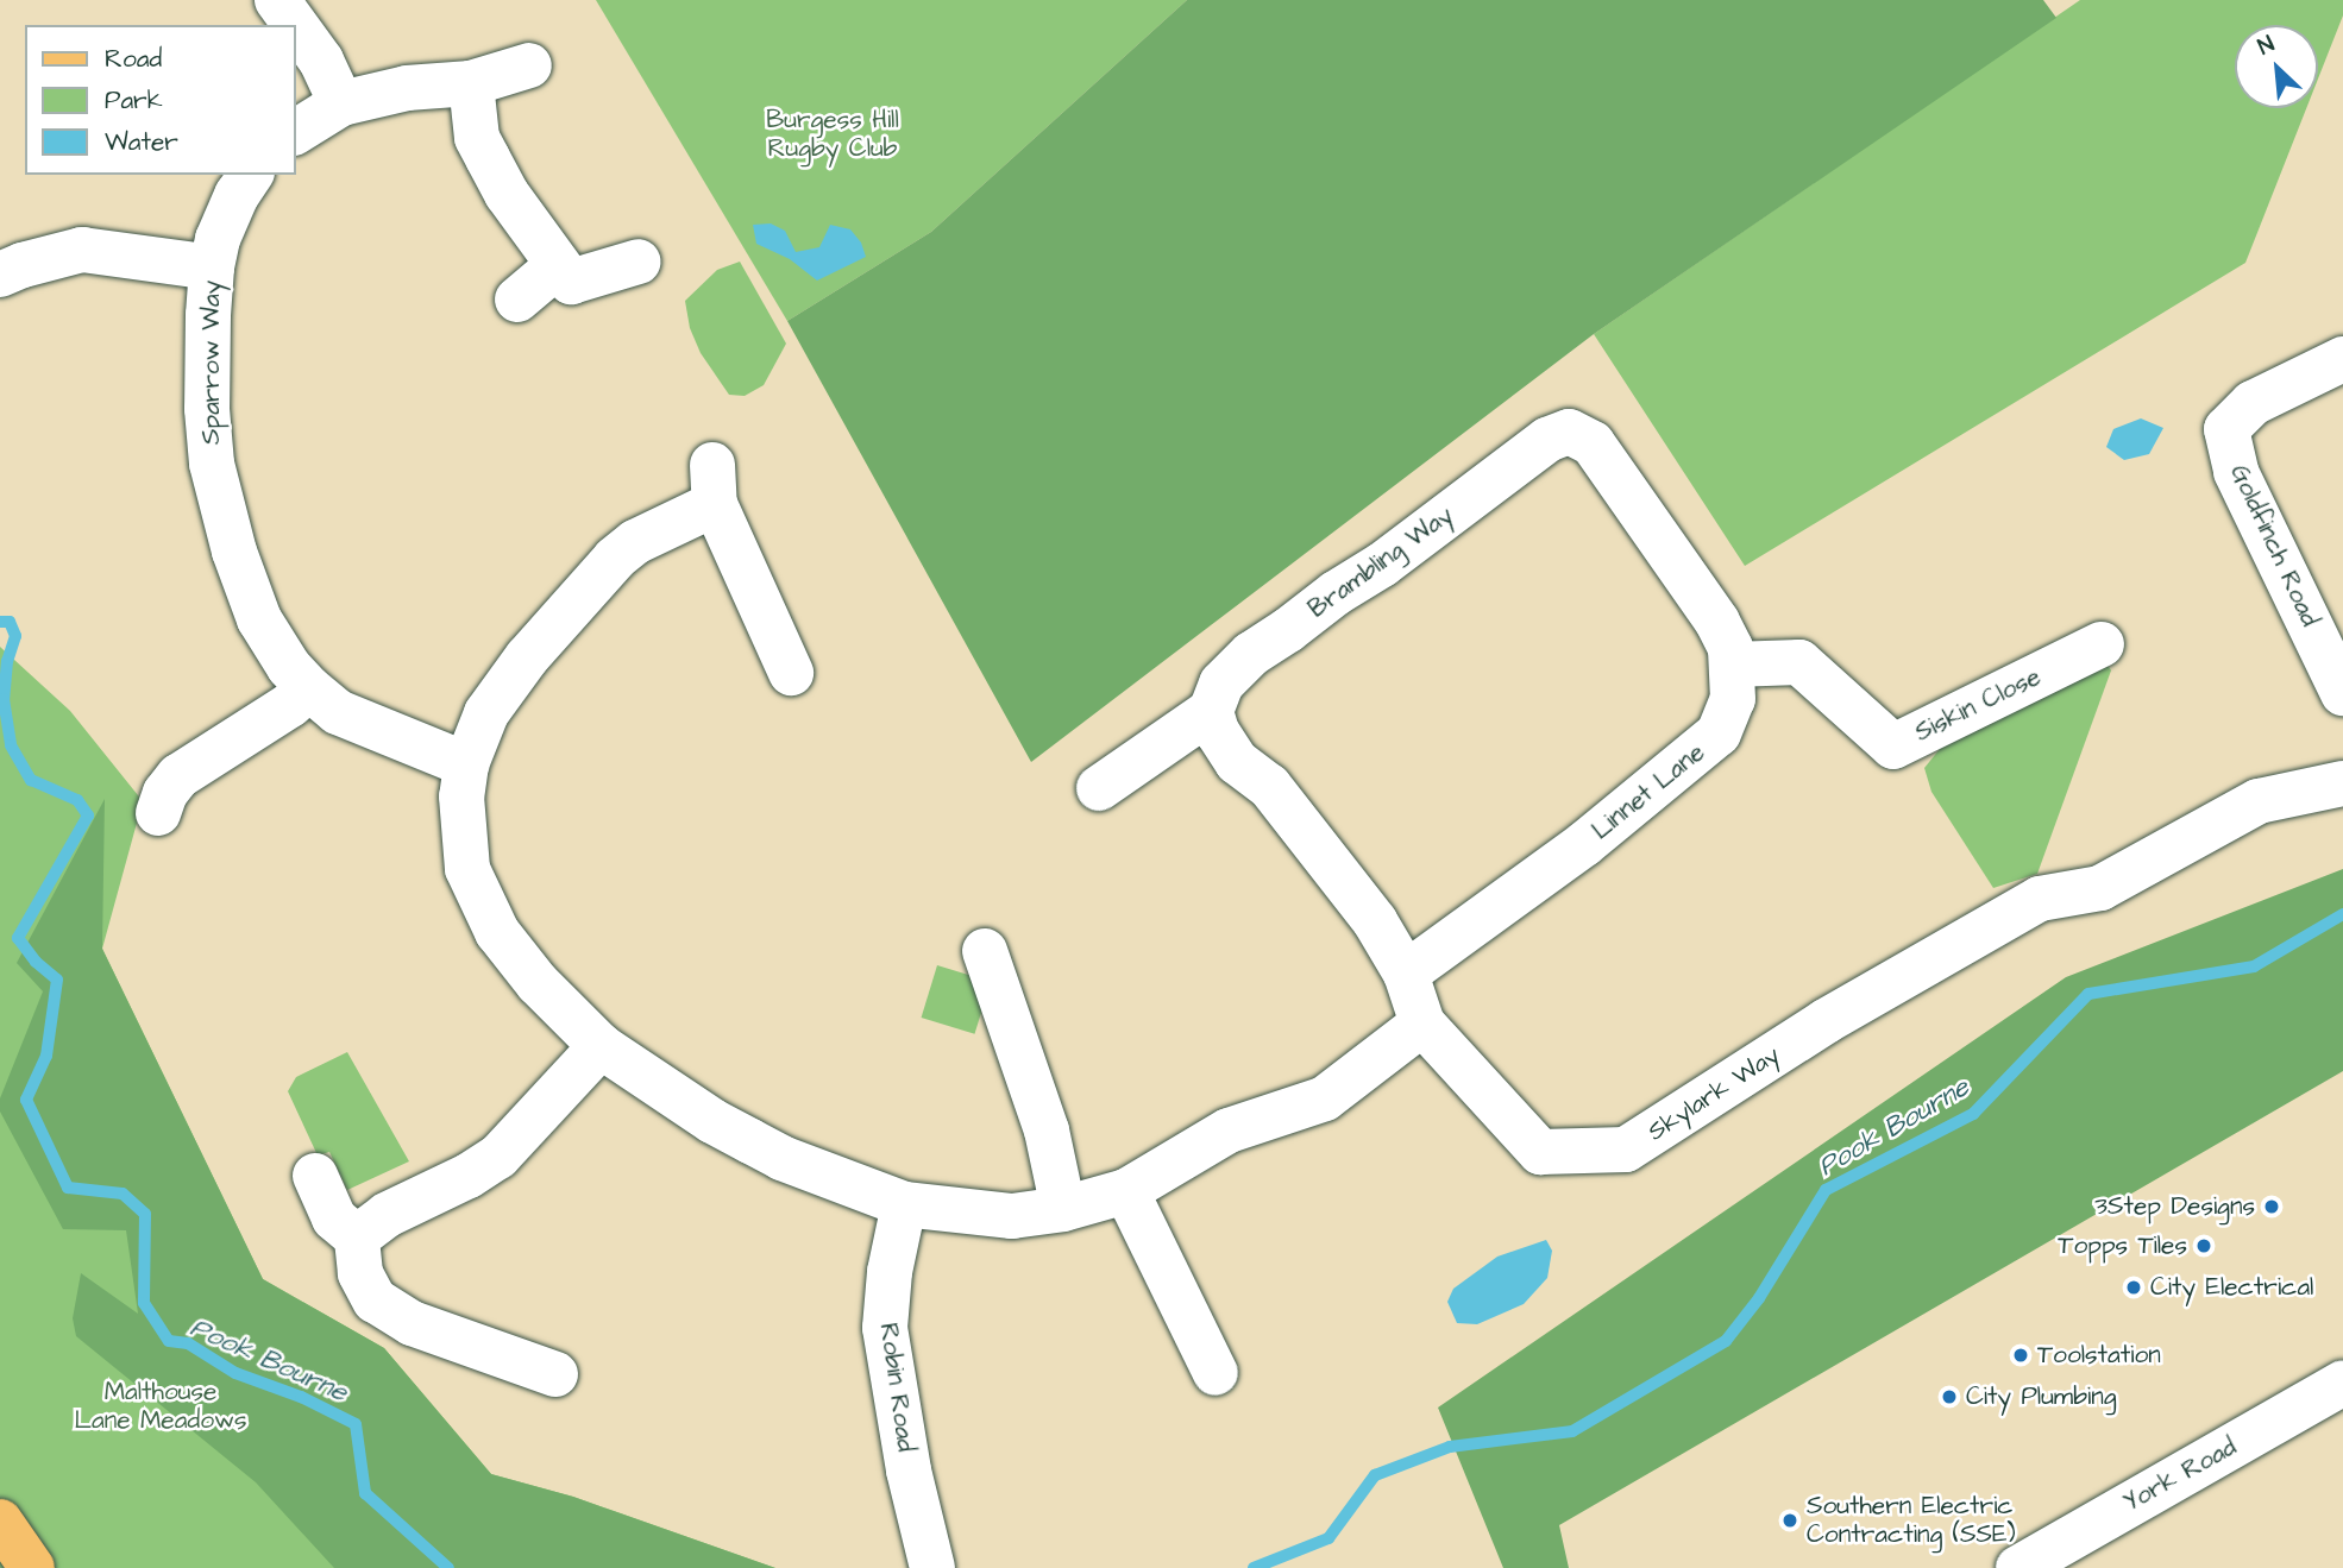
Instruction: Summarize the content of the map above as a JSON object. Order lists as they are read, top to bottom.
{
  "streets": {
    "street": [
      "Sparrow Way",
      "Goldfinch Road",
      "Brambling Way",
      "Siskin Close",
      "Linnet Lane",
      "Skylark Way",
      "Robin Road",
      "York Road"
    ]
  },
  "crossings": [
    ["Brambling Way", "Linnet Lane"],
    ["Siskin Close", "Linnet Lane"]
  ],
  "water": ["Pook Bourne"],
  "parks": ["Burgess Hill Rugby Club", "Malthouse Lane Meadows"],
  "places": [
    "3Step Designs",
    "Topps Tiles",
    "City Electrical",
    "Toolstation",
    "City Plumbing",
    "Southern Electric Contracting (SSE)"
  ],
  "legend": ["Road", "Park", "Water"],
  "north": "top left"
}
